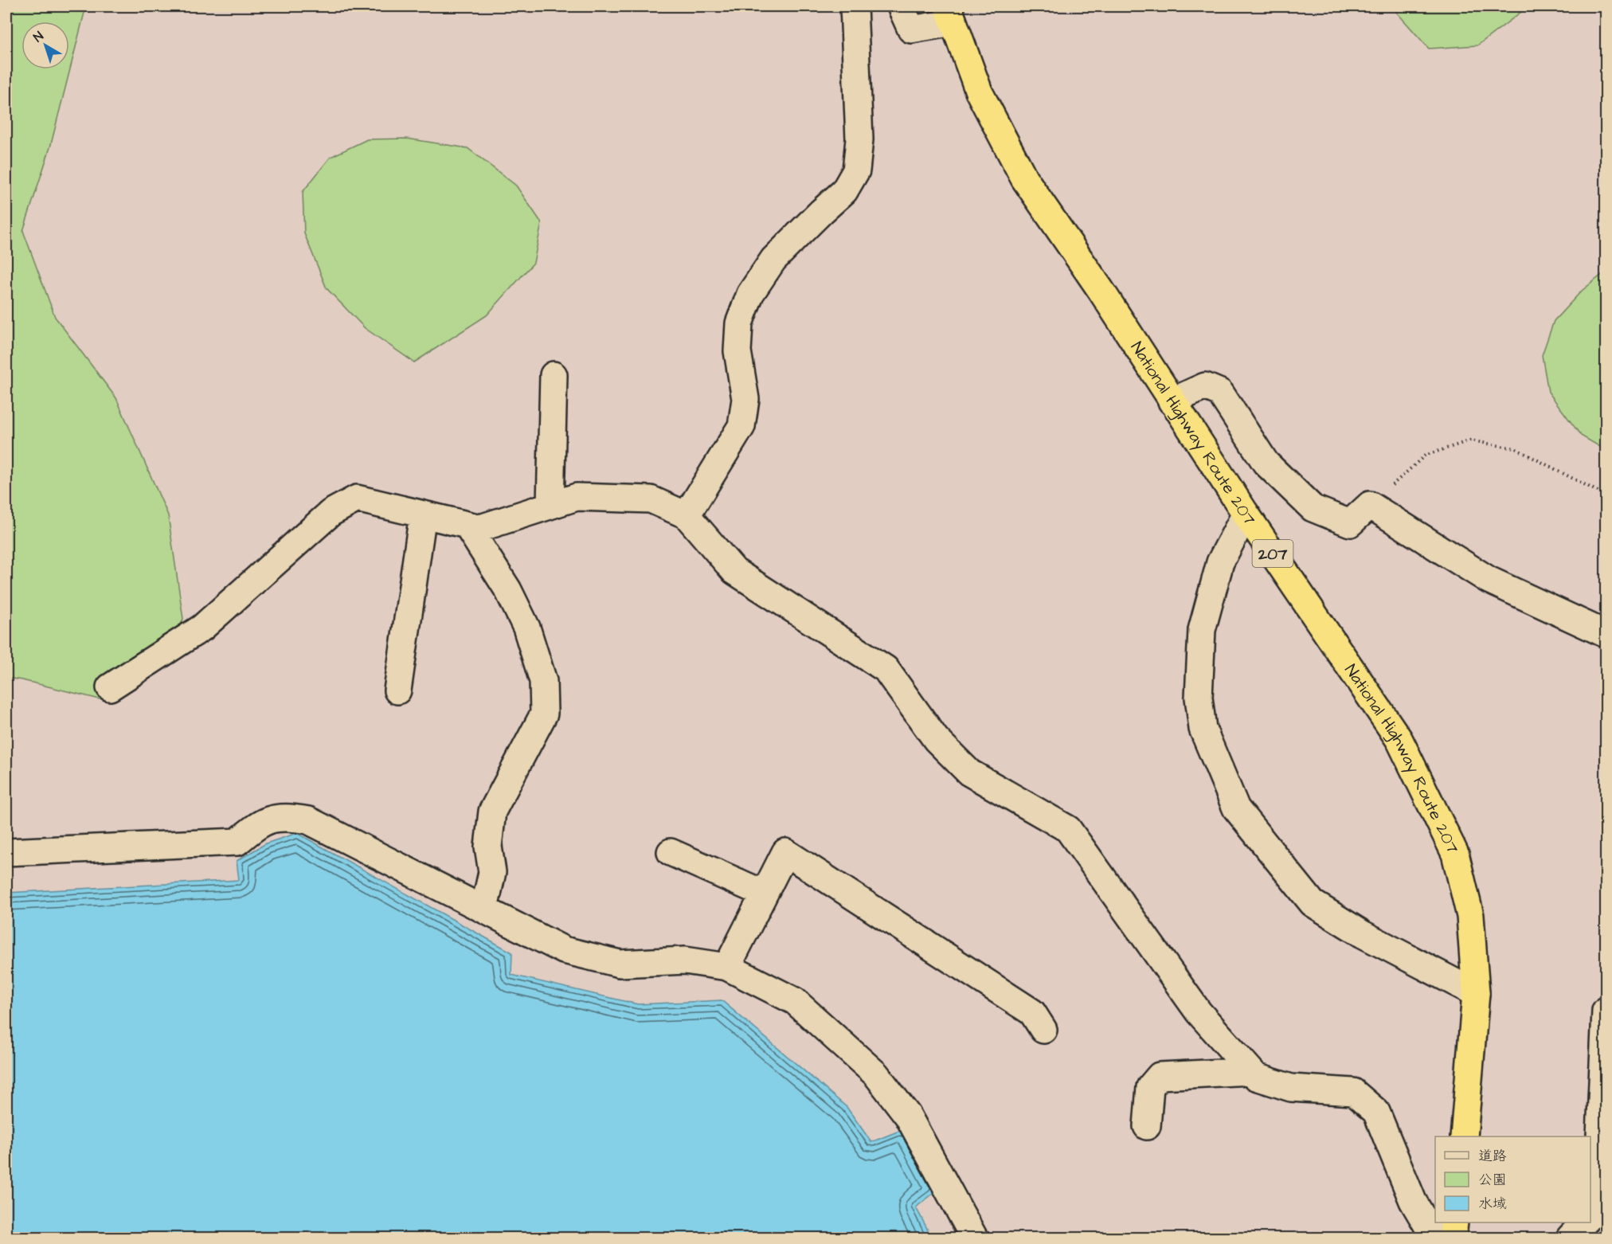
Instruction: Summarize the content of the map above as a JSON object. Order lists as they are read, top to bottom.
{
  "streets": {
    "highway": ["National Highway Route 207", "207"]
  },
  "legend": ["道路", "公園", "水域"],
  "north": "top left"
}
